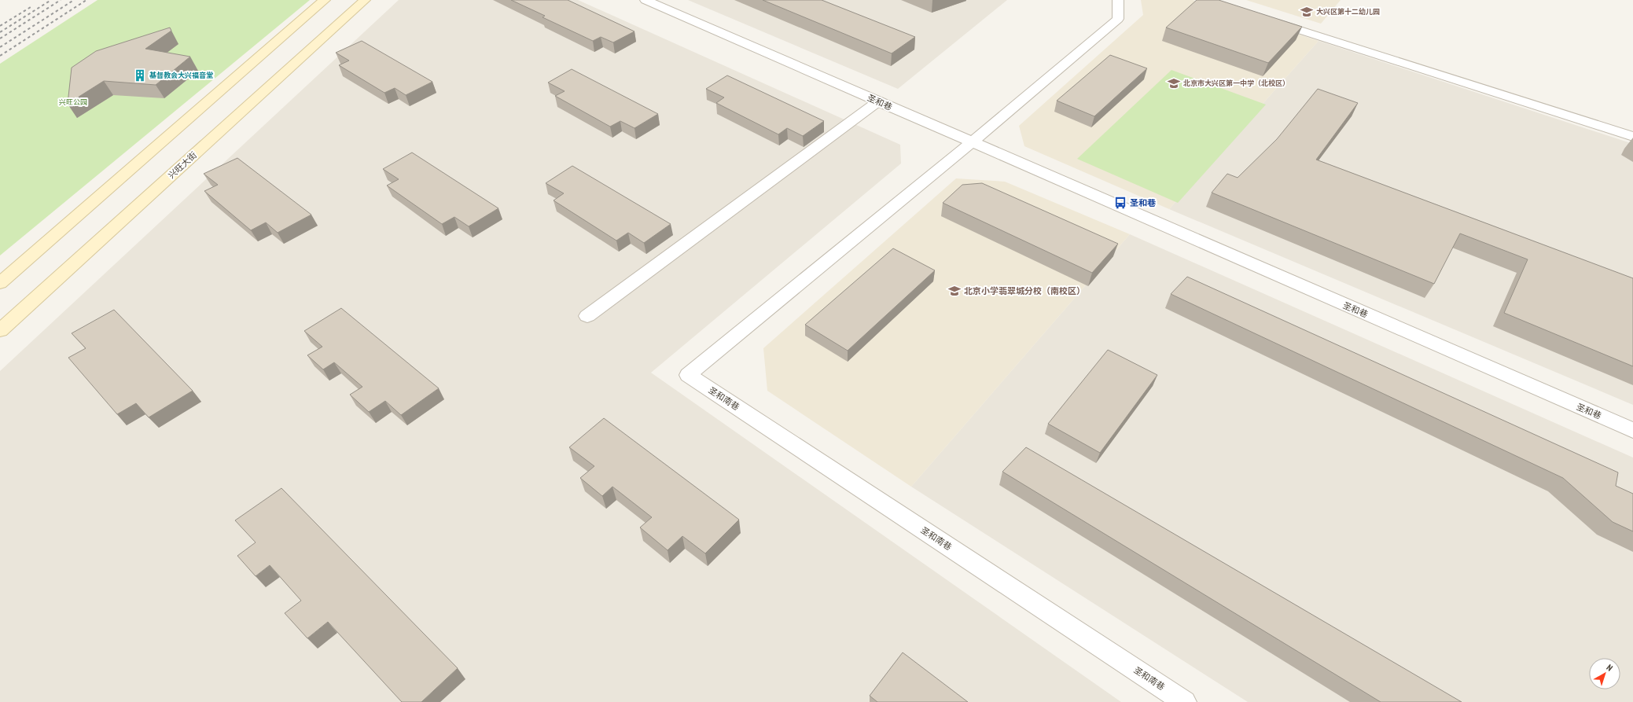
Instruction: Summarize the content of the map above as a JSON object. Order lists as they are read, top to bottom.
{
  "streets": {
    "main road": ["兴旺大街"],
    "street": ["圣和巷", "圣和南巷"]
  },
  "crossings": [
    ["圣和巷", "圣和南巷"]
  ],
  "parks": ["兴旺公园"],
  "places": {
    "school or university": ["大兴区第十二幼儿园", "北京市大兴区第一中学（北校区）", "北京小学翡翠城分校（南校区）"],
    "building": ["基督教会大兴福音堂"],
    "bus stop": ["圣和巷"]
  },
  "north": "top right"
}
